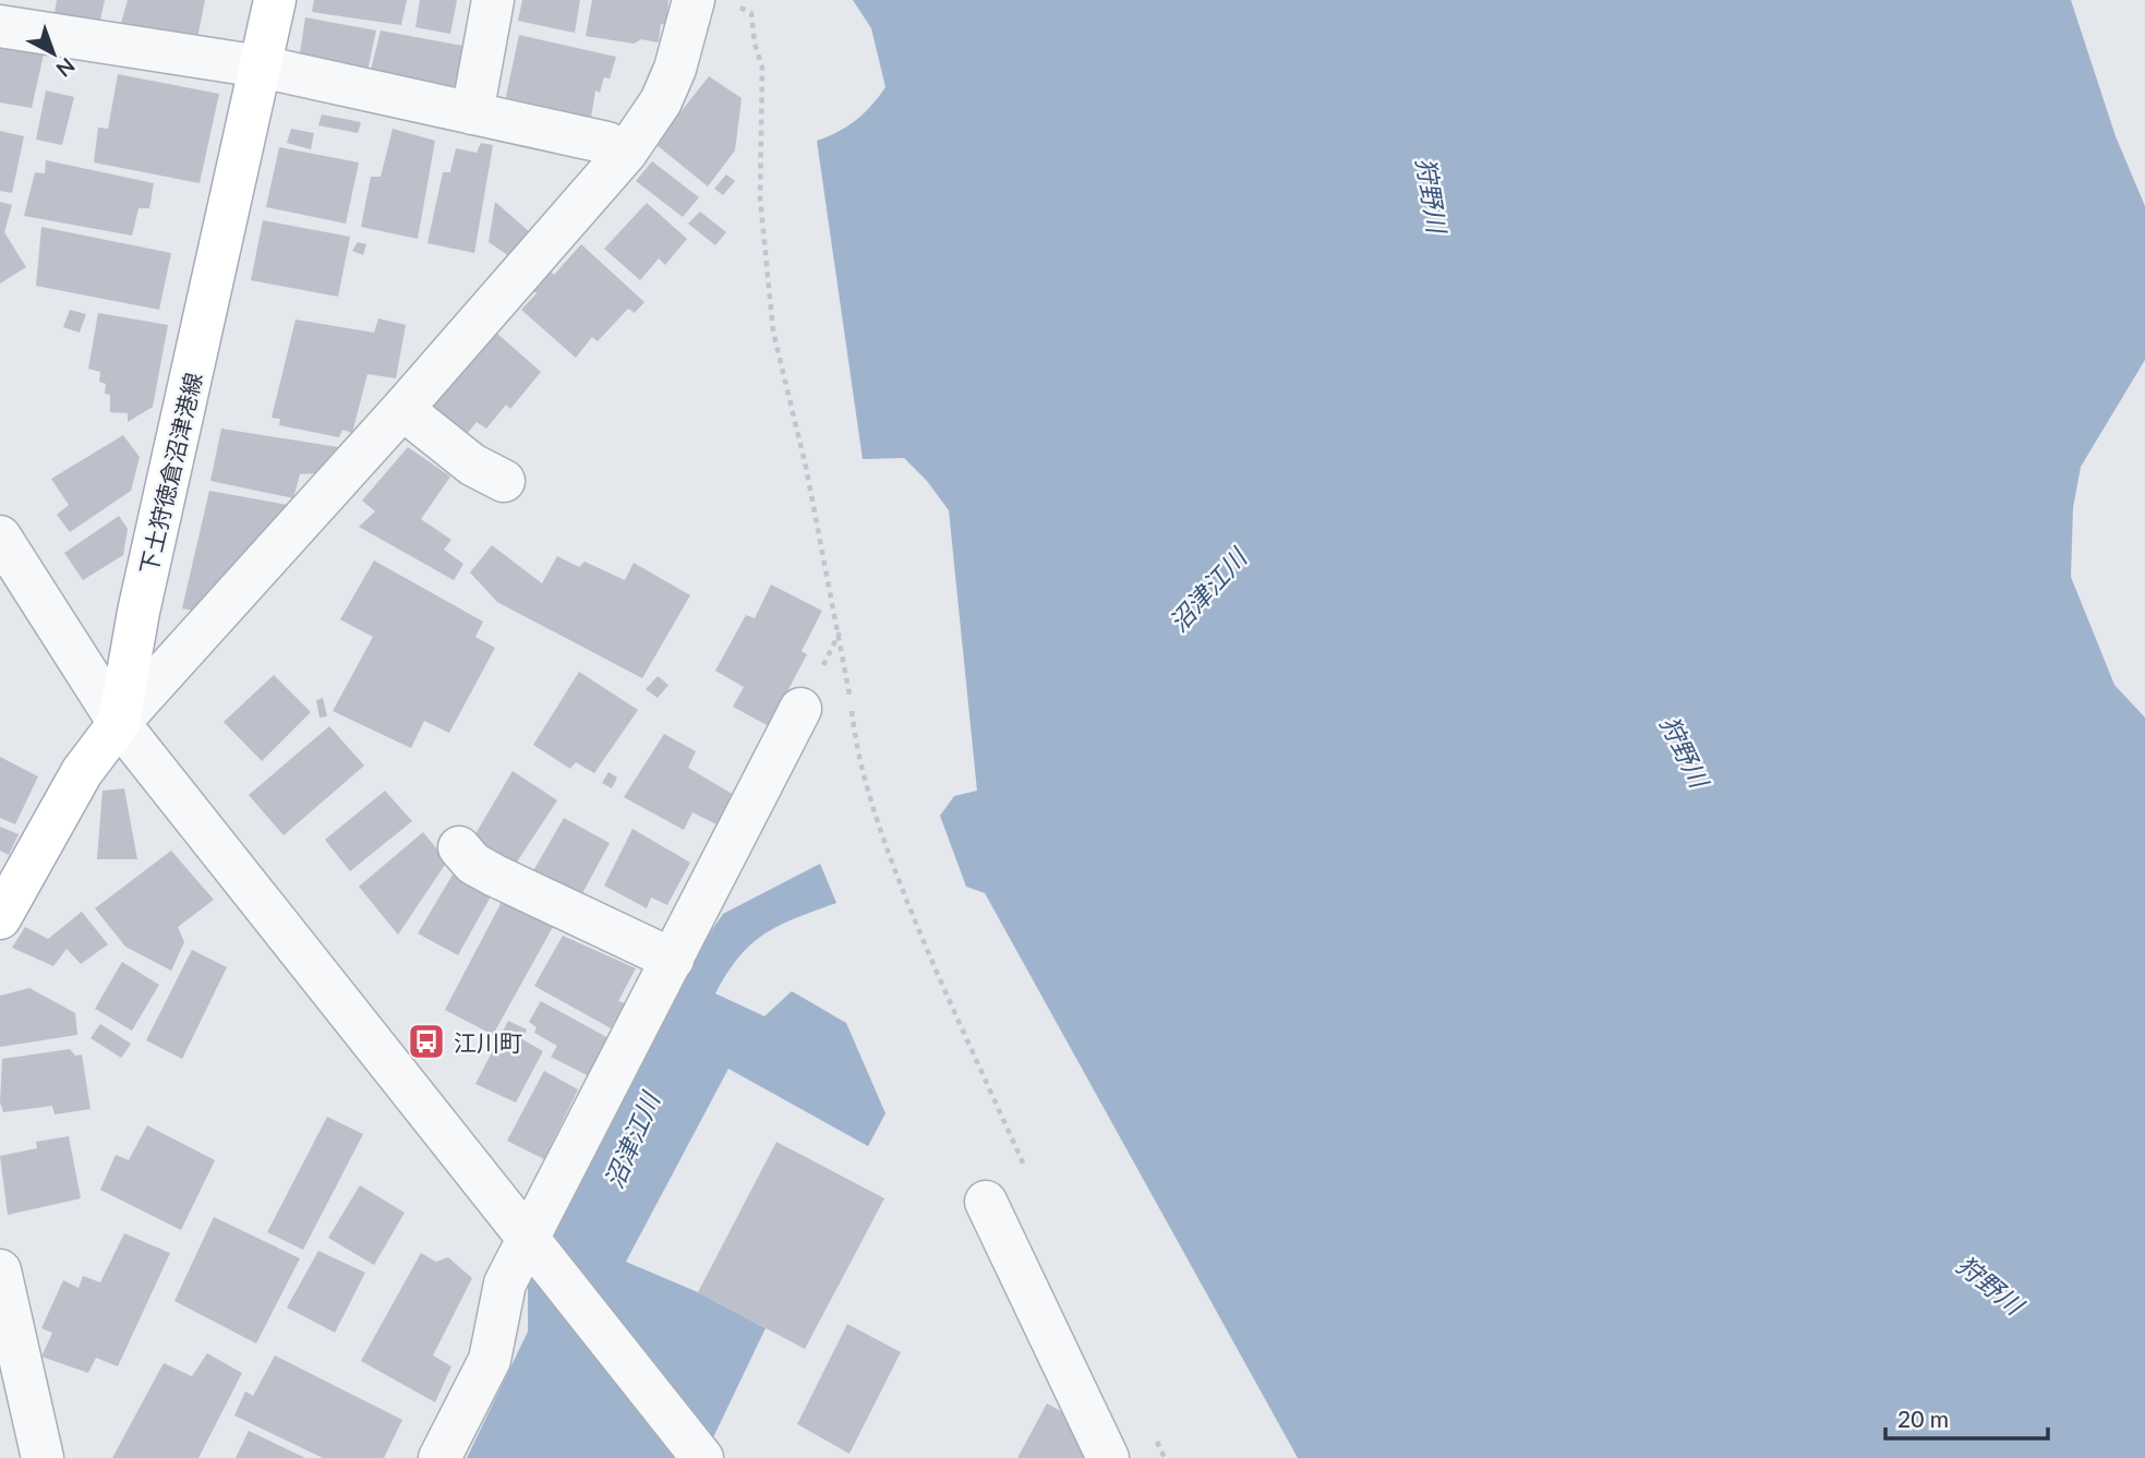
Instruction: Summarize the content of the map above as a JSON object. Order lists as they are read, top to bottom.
{
  "streets": {
    "main road": ["下土狩徳倉沼津港線"]
  },
  "water": ["狩野川", "沼津江川"],
  "places": {
    "bus stop": ["江川町"]
  },
  "scale_bar": "20 m",
  "north": "bottom right"
}
